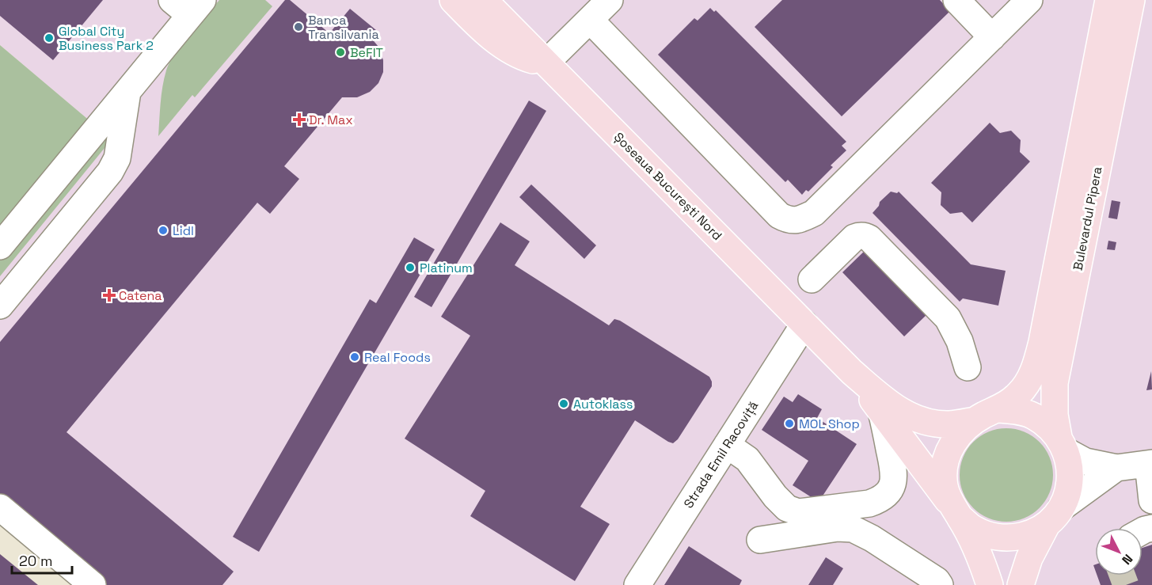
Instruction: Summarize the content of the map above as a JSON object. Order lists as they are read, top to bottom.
{
  "streets": {
    "main road": ["Șoseaua București Nord", "Bulevardul Pipera"],
    "street": ["Strada Emil Racoviță"]
  },
  "crossings": [
    ["Șoseaua București Nord", "Bulevardul Pipera"],
    ["Șoseaua București Nord", "Strada Emil Racoviță"]
  ],
  "places": {
    "other": [
      "Banca Transilvania",
      "Global City Business Park 2",
      "BeFIT",
      "Lidl",
      "Platinum",
      "Real Foods",
      "Autoklass",
      "MOL Shop"
    ],
    "health": ["Dr. Max", "Catena"]
  },
  "scale_bar": "20 m",
  "north": "bottom right"
}
